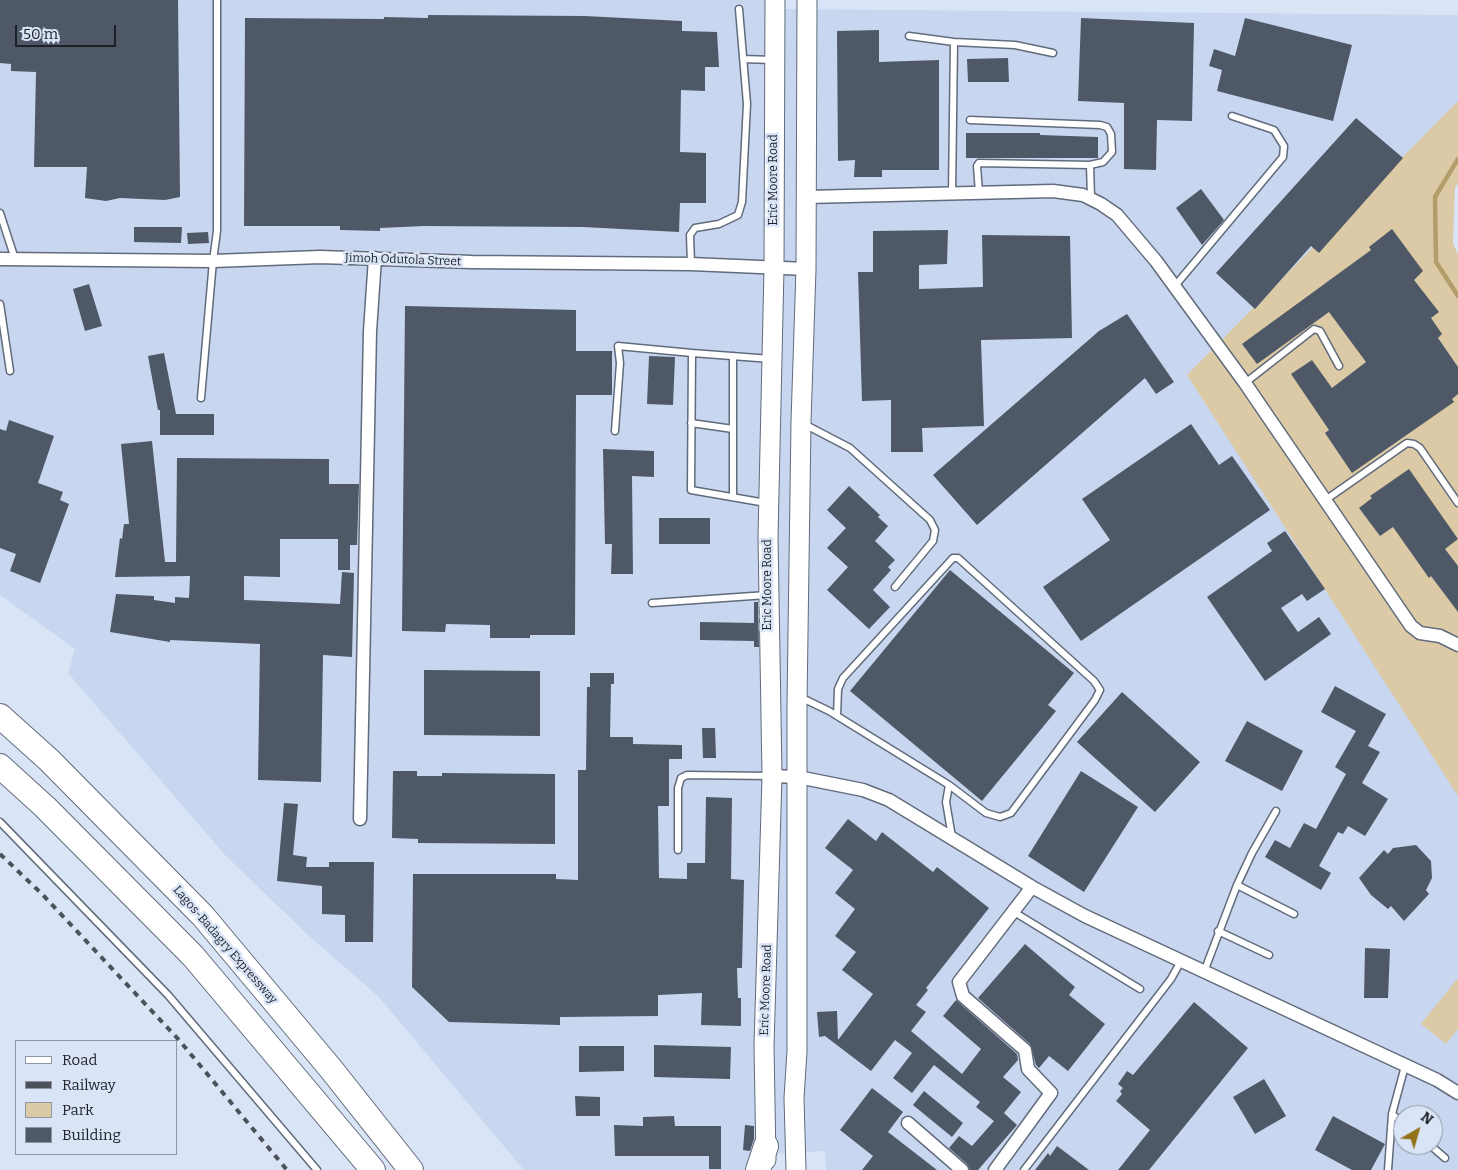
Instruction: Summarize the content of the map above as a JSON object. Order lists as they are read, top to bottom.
{
  "streets": {
    "highway": ["Lagos-Badagry Expressway"],
    "street": ["Eric Moore Road", "Jimoh Odutola Street"]
  },
  "crossings": [
    ["Eric Moore Road", "Jimoh Odutola Street"]
  ],
  "legend": [
    "Road",
    "Railway",
    "Park",
    "Building"
  ],
  "scale_bar": "50 m",
  "north": "top right"
}
